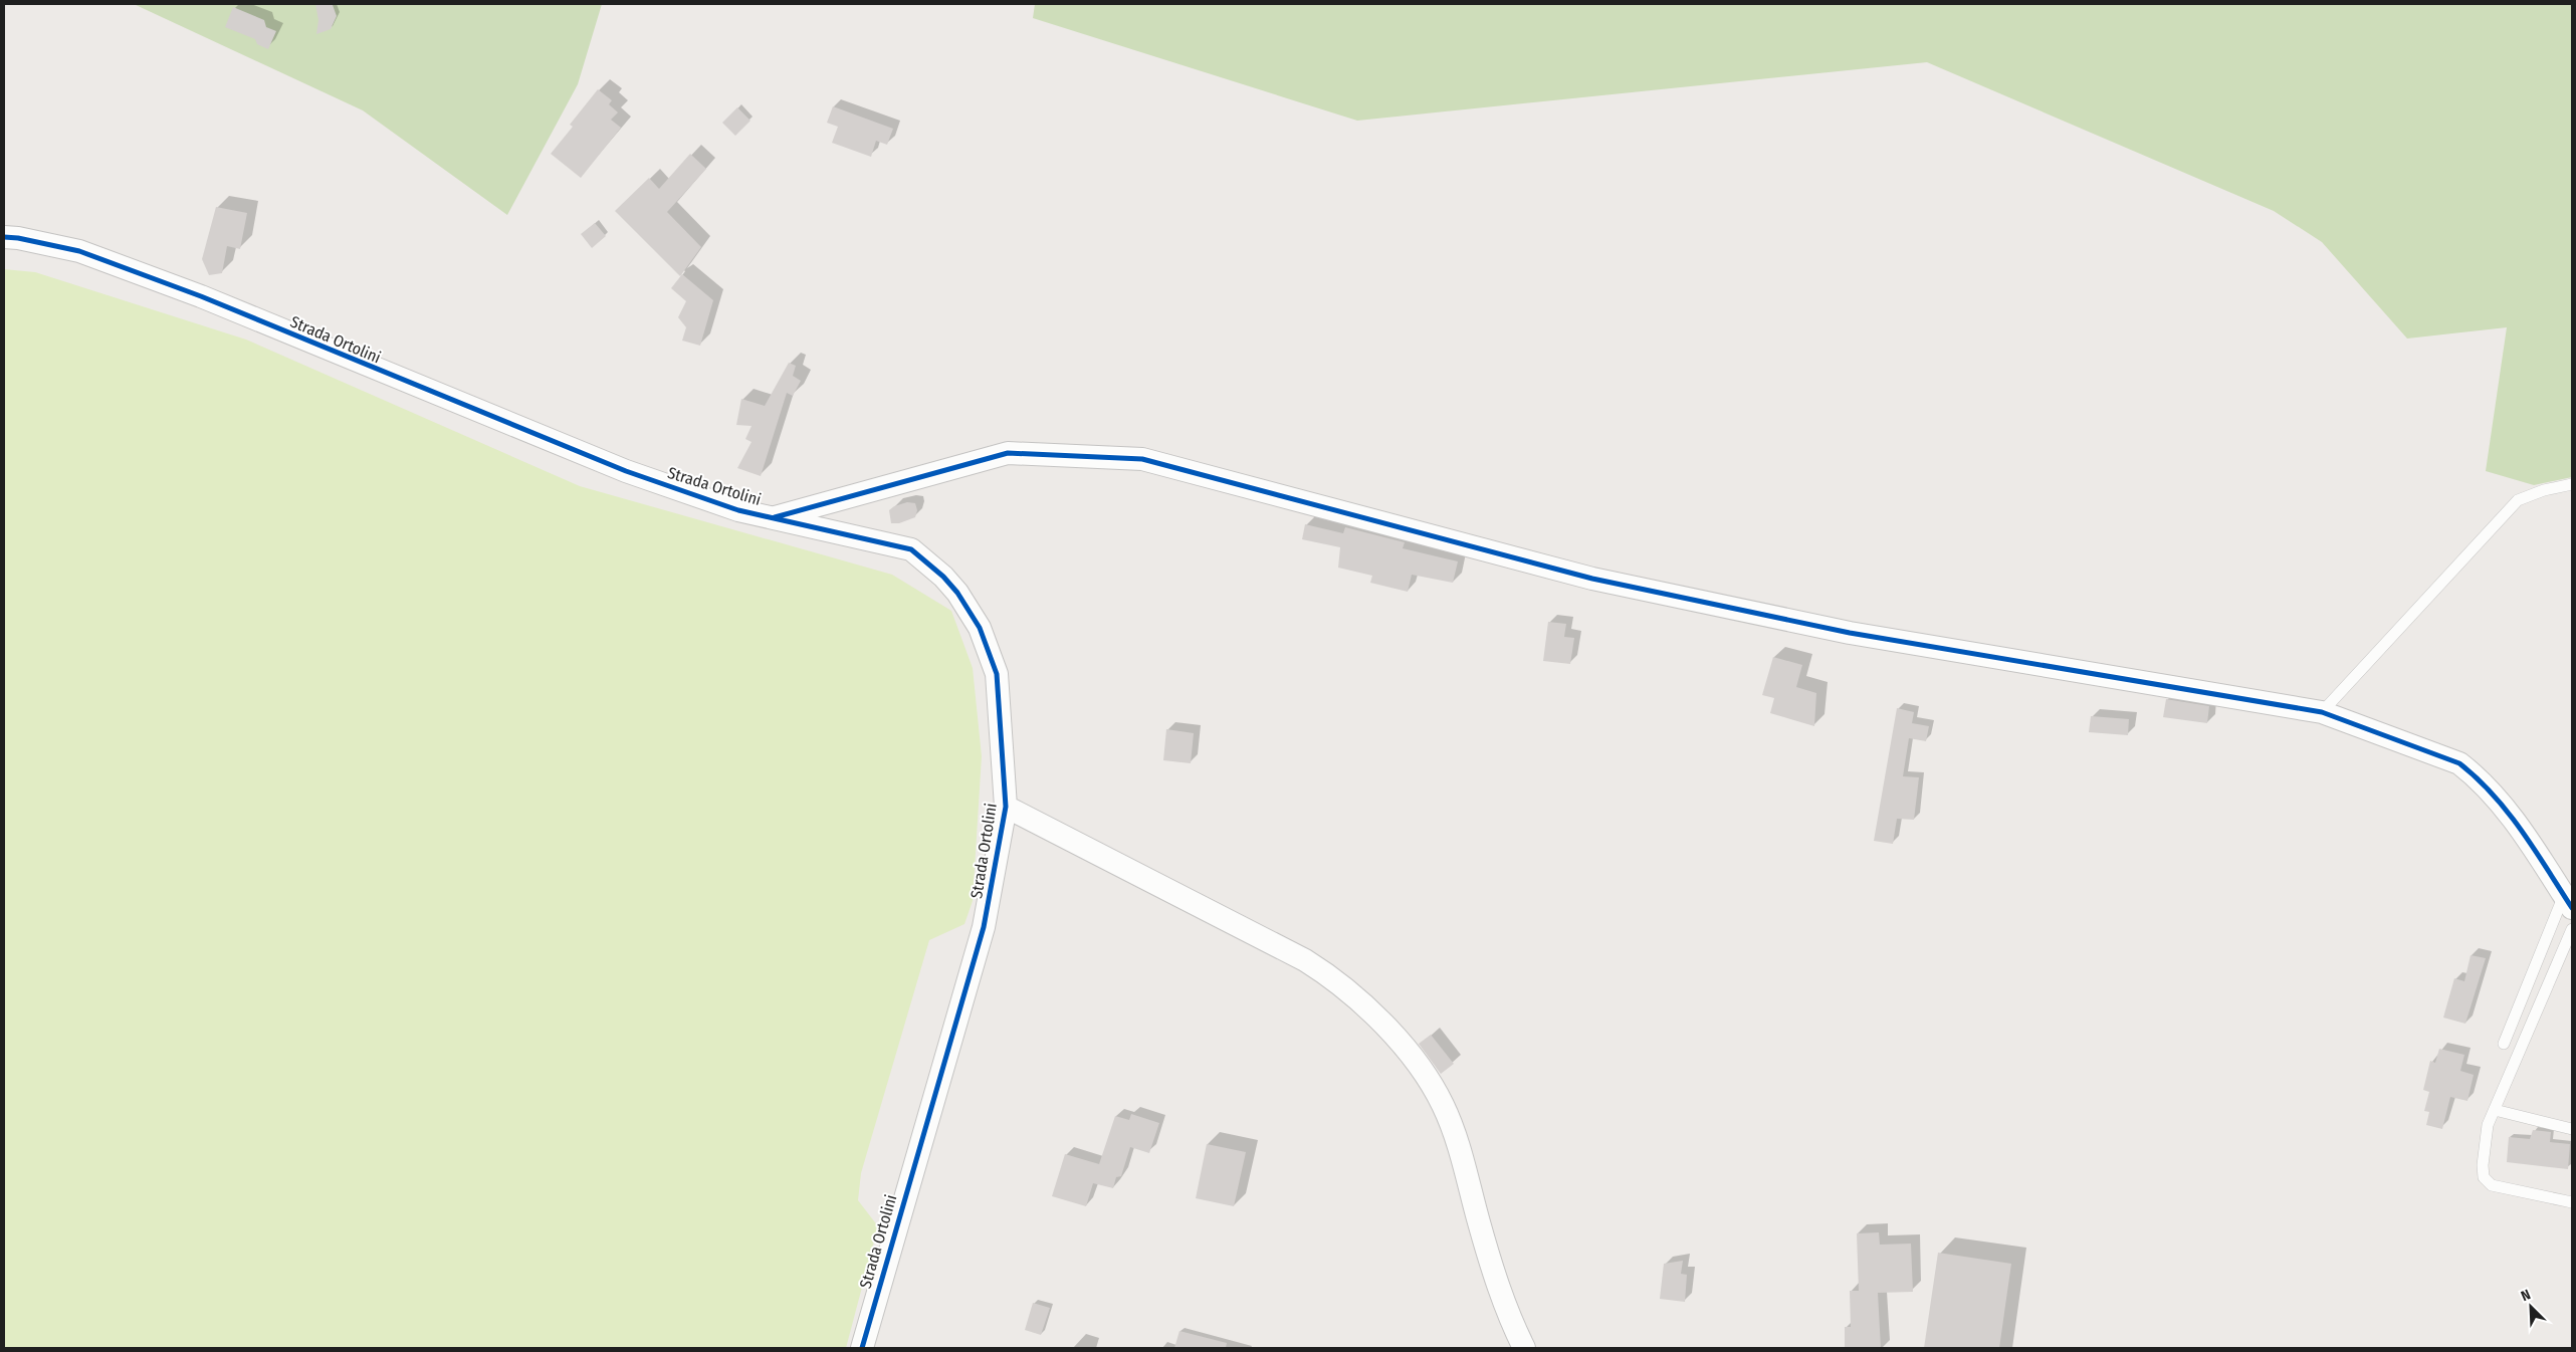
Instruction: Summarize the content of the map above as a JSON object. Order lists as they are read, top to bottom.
{
  "streets": {
    "street": ["Strada Ortolini"]
  },
  "north": "top left"
}
